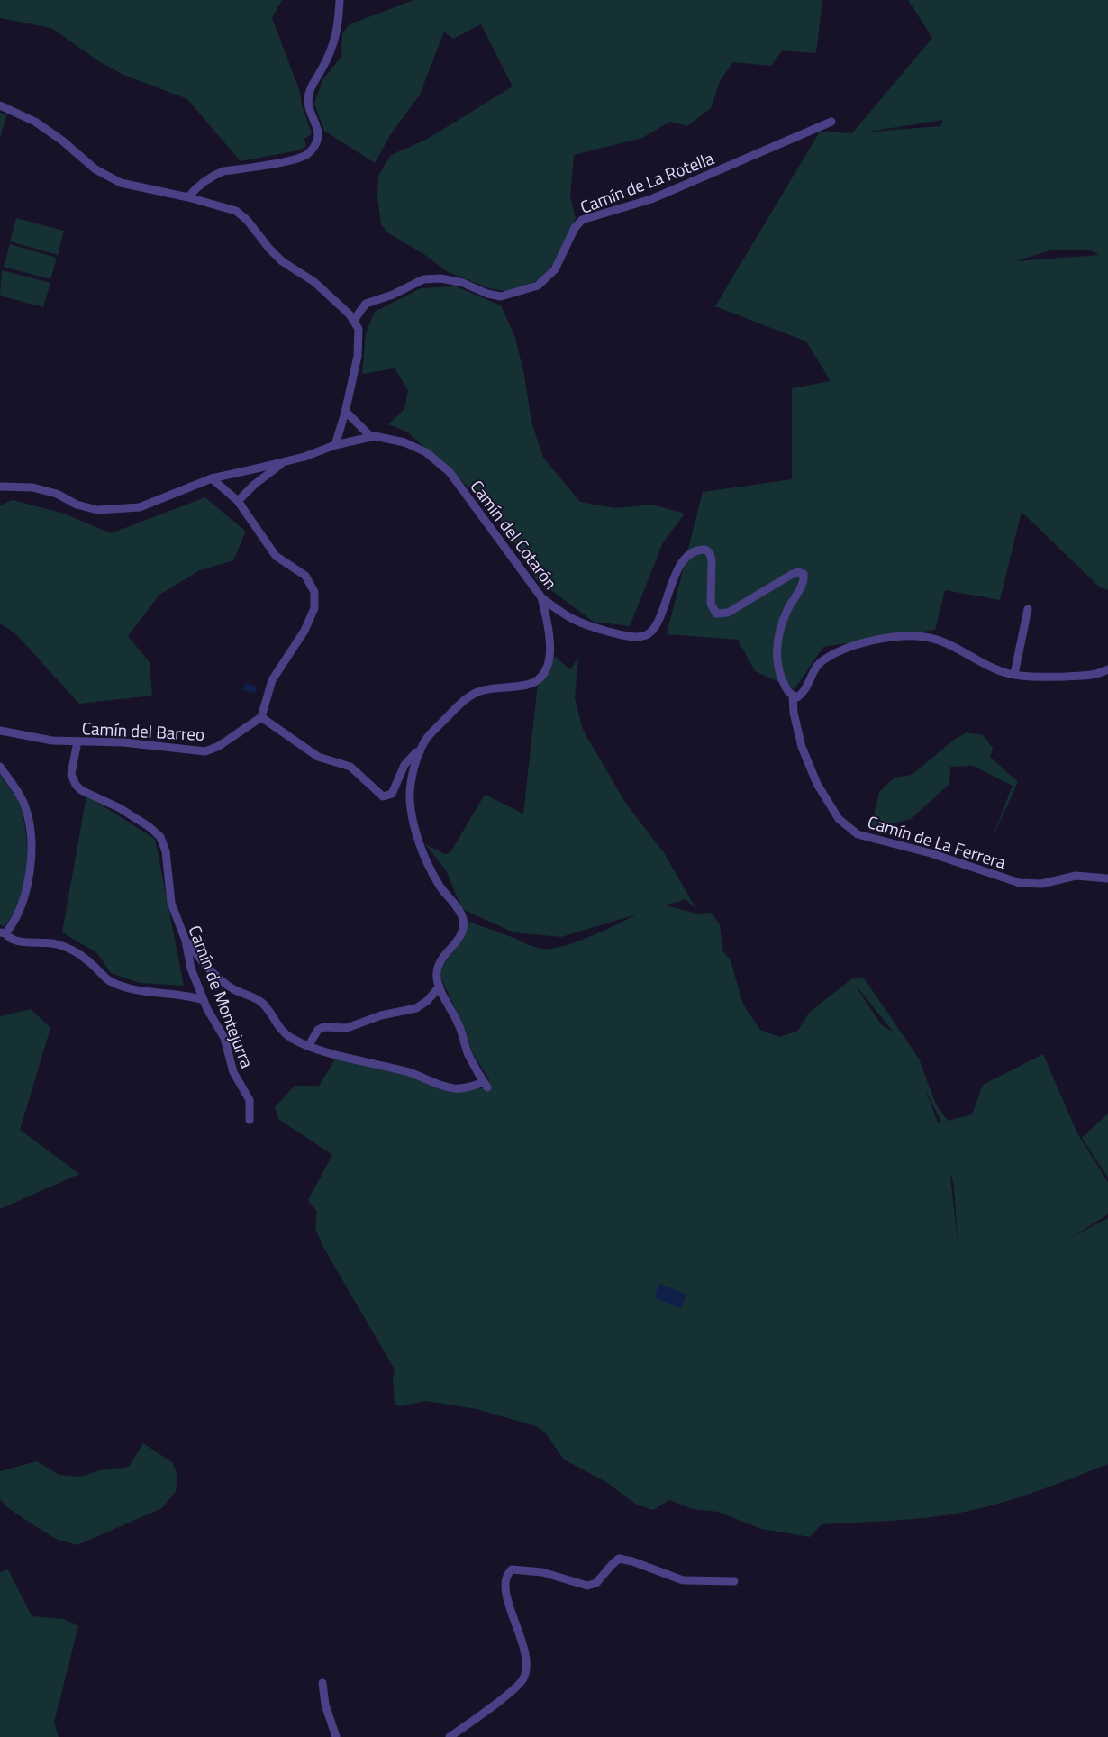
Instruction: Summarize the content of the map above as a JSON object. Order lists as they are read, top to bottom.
{
  "streets": {
    "street": [
      "Camín de La Rotella",
      "Camín del Cotarón",
      "Camín del Barreo",
      "Camín de La Ferrera",
      "Camín de Montejurra"
    ]
  },
  "crossings": [
    ["Camín del Cotarón", "Camín de La Ferrera"],
    ["Camín del Barreo", "Camín de Montejurra"]
  ]
}
